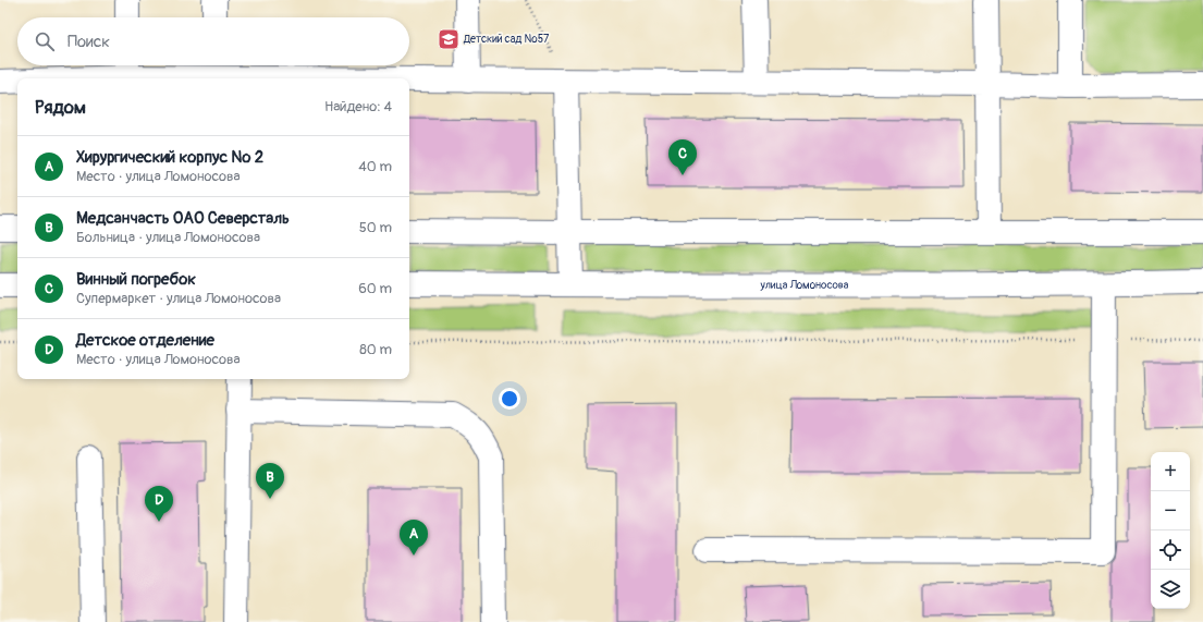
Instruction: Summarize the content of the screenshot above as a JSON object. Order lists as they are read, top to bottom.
{
  "streets": {
    "street": ["улица Ломоносова"]
  },
  "places": {
    "school or university": ["Детский сад №57"]
  },
  "page": {
    "search": "Поиск",
    "heading": ["Рядом", "Найдено: 4"],
    "list": [
      {
        "mark": "A",
        "name": "Хирургический корпус № 2",
        "note": "Место · улица Ломоносова",
        "value": "40 m"
      },
      {
        "mark": "B",
        "name": "Медсанчасть ОАО Северсталь",
        "note": "Больница · улица Ломоносова",
        "value": "50 m"
      },
      {
        "mark": "C",
        "name": "Винный погребок",
        "note": "Супермаркет · улица Ломоносова",
        "value": "60 m"
      },
      {
        "mark": "D",
        "name": "Детское отделение",
        "note": "Место · улица Ломоносова",
        "value": "80 m"
      }
    ],
    "pins": [
      "C",
      "B",
      "D",
      "A"
    ],
    "map_buttons": ["+", "−"]
  }
}
